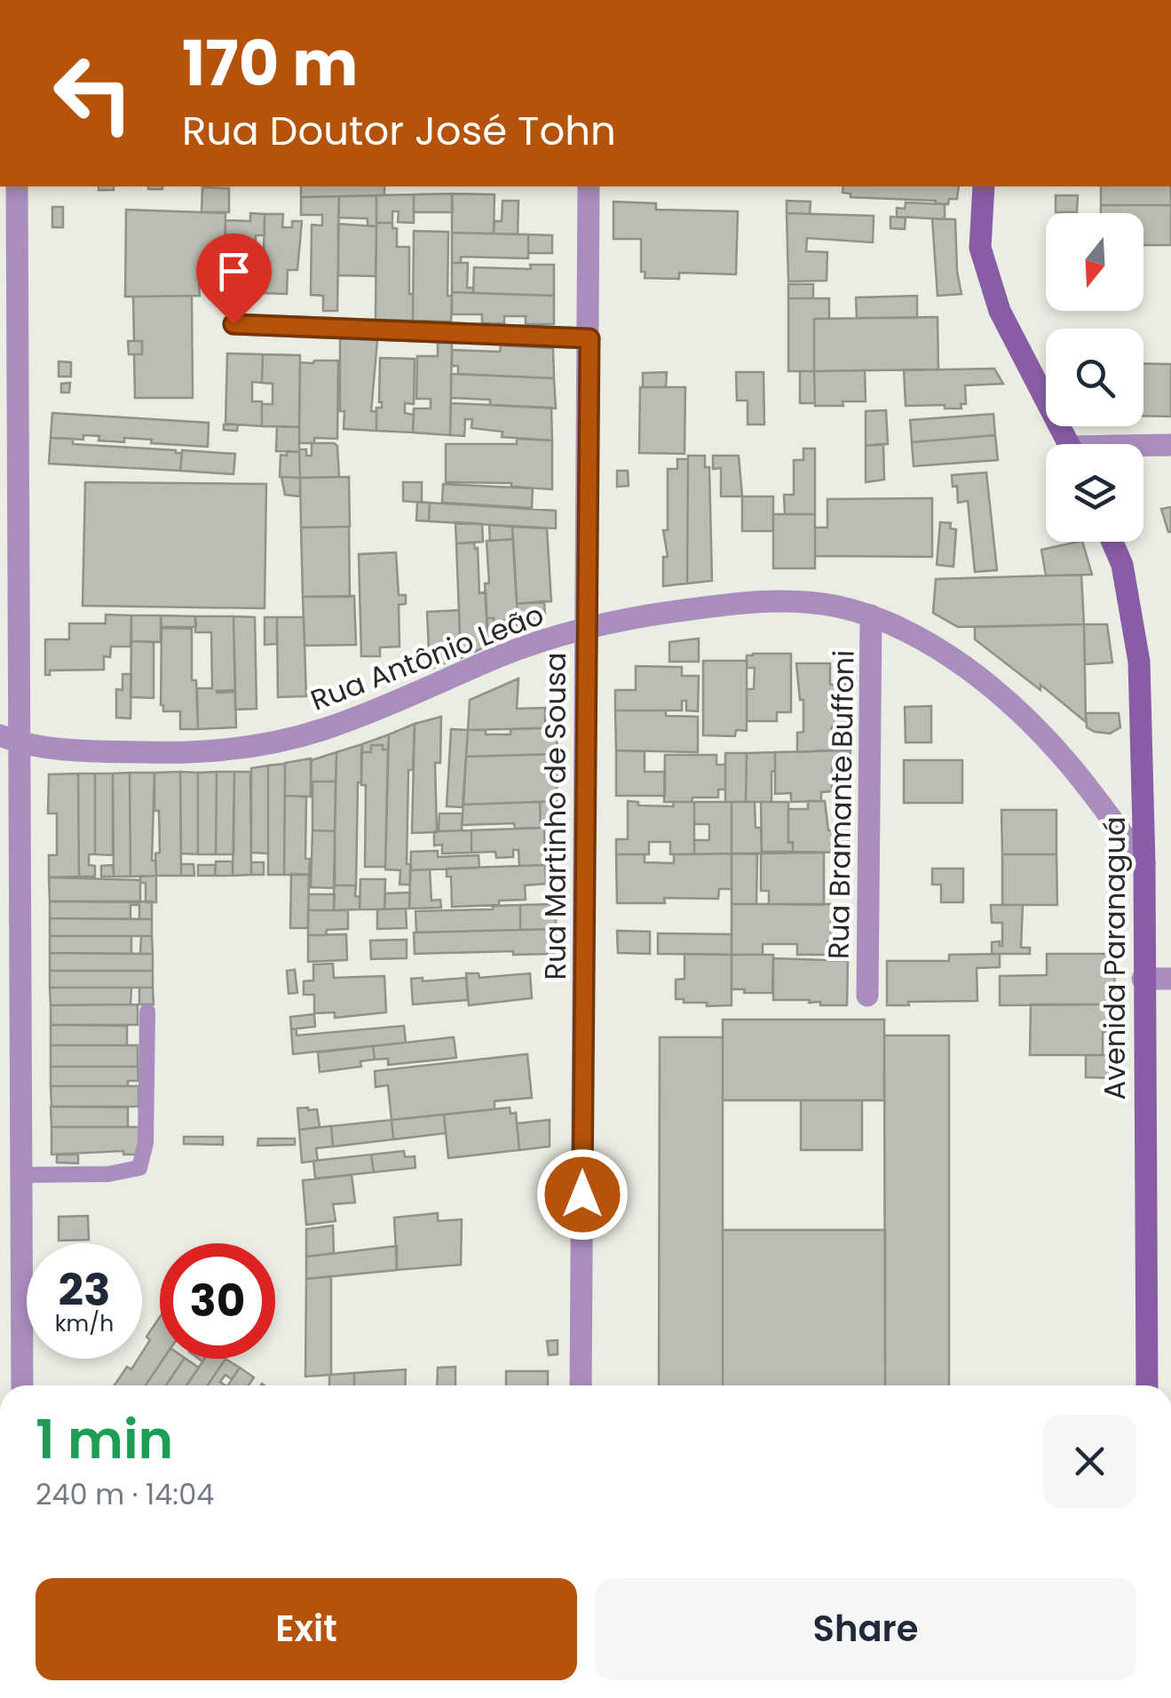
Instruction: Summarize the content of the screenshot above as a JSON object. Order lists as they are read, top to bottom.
{
  "streets": {
    "main road": ["Avenida Paranaguá"],
    "street": ["Rua Antônio Leão", "Rua Bramante Buffoni", "Rua Martinho de Sousa"]
  },
  "crossings": [
    ["Rua Antônio Leão", "Rua Bramante Buffoni"],
    ["Rua Antônio Leão", "Rua Martinho de Sousa"],
    ["Rua Antônio Leão", "Avenida Paranaguá"]
  ],
  "north": "bottom",
  "page": {
    "turn": ["170 m", "Rua Doutor José Tohn"],
    "speed": "23 km/h",
    "limit": "30",
    "heading": ["1 min", "240 m · 14:04"],
    "buttons": ["Exit", "Share"]
  }
}
